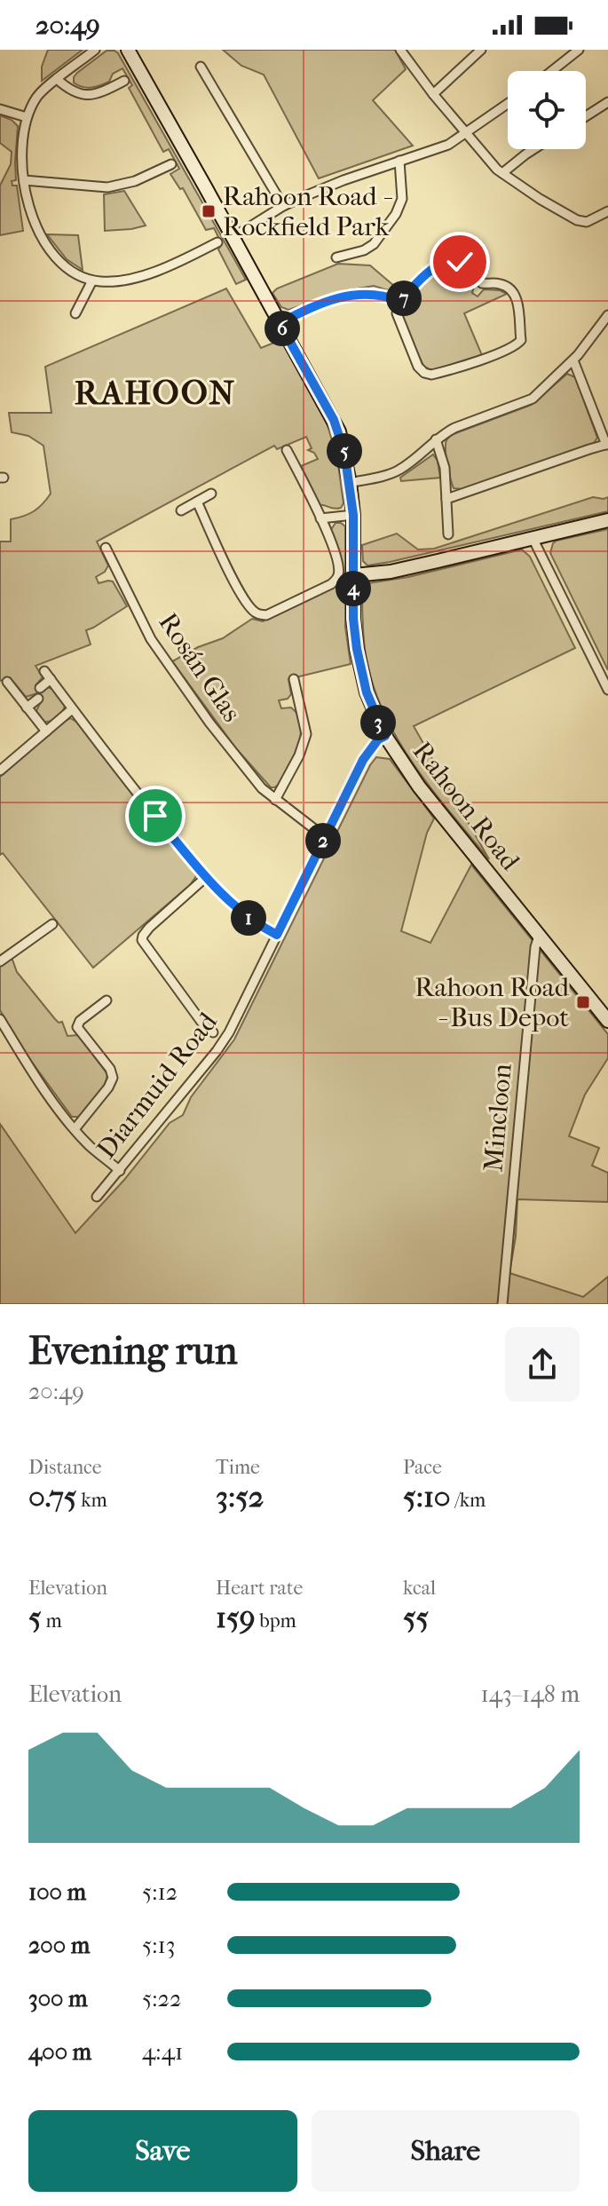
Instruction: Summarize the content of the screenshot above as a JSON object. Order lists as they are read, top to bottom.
{
  "streets": {
    "street": [
      "Rosán Glas",
      "Rahoon Road",
      "Diarmuid Road",
      "Mincloon"
    ]
  },
  "crossings": [
    ["Rosán Glas", "Diarmuid Road"],
    ["Rahoon Road", "Diarmuid Road"],
    ["Rahoon Road", "Mincloon"]
  ],
  "districts": ["RAHOON"],
  "places": {
    "transit": ["Rahoon Road - Rockfield Park", "Rahoon Road - Bus Depot"]
  },
  "page": {
    "status": "20:49",
    "pins": [
      "7",
      "6",
      "5",
      "4",
      "3",
      "2",
      "1"
    ],
    "heading": ["Evening run", "20:49"],
    "stats": [
      ["Distance", "0.75 km"],
      ["Time", "3:52"],
      ["Pace", "5:10 /km"],
      ["Elevation", "5 m"],
      ["Heart rate", "159 bpm"],
      ["kcal", "55"]
    ],
    "chart": ["Elevation", "143–148 m"],
    "list": [
      {
        "name": "100 m",
        "note": "5:12"
      },
      {
        "name": "200 m",
        "note": "5:13"
      },
      {
        "name": "300 m",
        "note": "5:22"
      },
      {
        "name": "400 m",
        "note": "4:41"
      }
    ],
    "buttons": ["Save", "Share"]
  }
}
